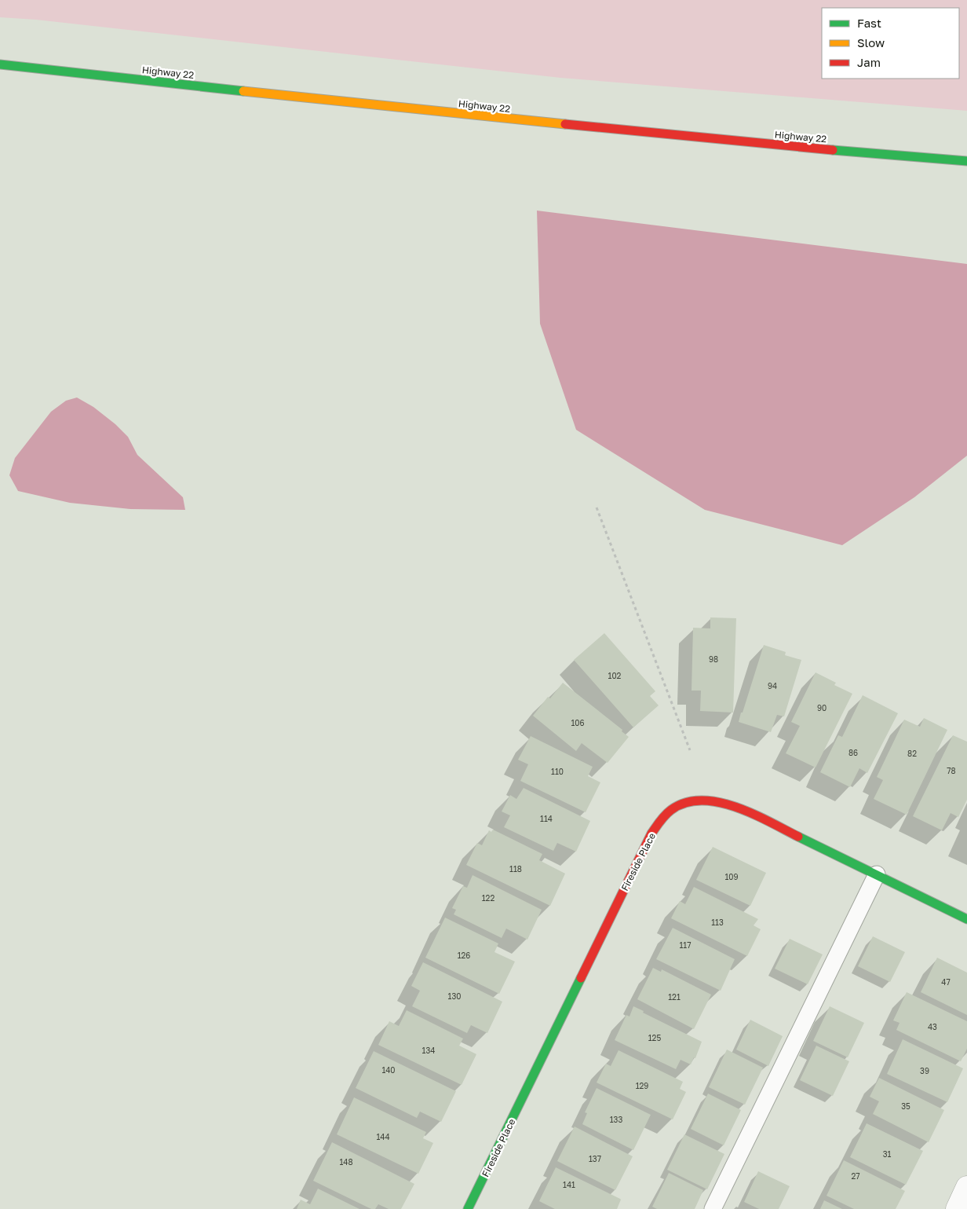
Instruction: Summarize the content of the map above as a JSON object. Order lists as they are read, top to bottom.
{
  "streets": {
    "main road": ["Highway 22", "Fireside Place"]
  },
  "house_numbers": [
    "98",
    "102",
    "94",
    "90",
    "106",
    "86",
    "82",
    "78",
    "110",
    "114",
    "118",
    "109",
    "122",
    "113",
    "117",
    "126",
    "47",
    "130",
    "121",
    "43",
    "125",
    "134",
    "140",
    "39",
    "129",
    "35",
    "133",
    "144",
    "31",
    "137",
    "148",
    "27",
    "141"
  ],
  "legend": ["Fast", "Slow", "Jam"]
}
